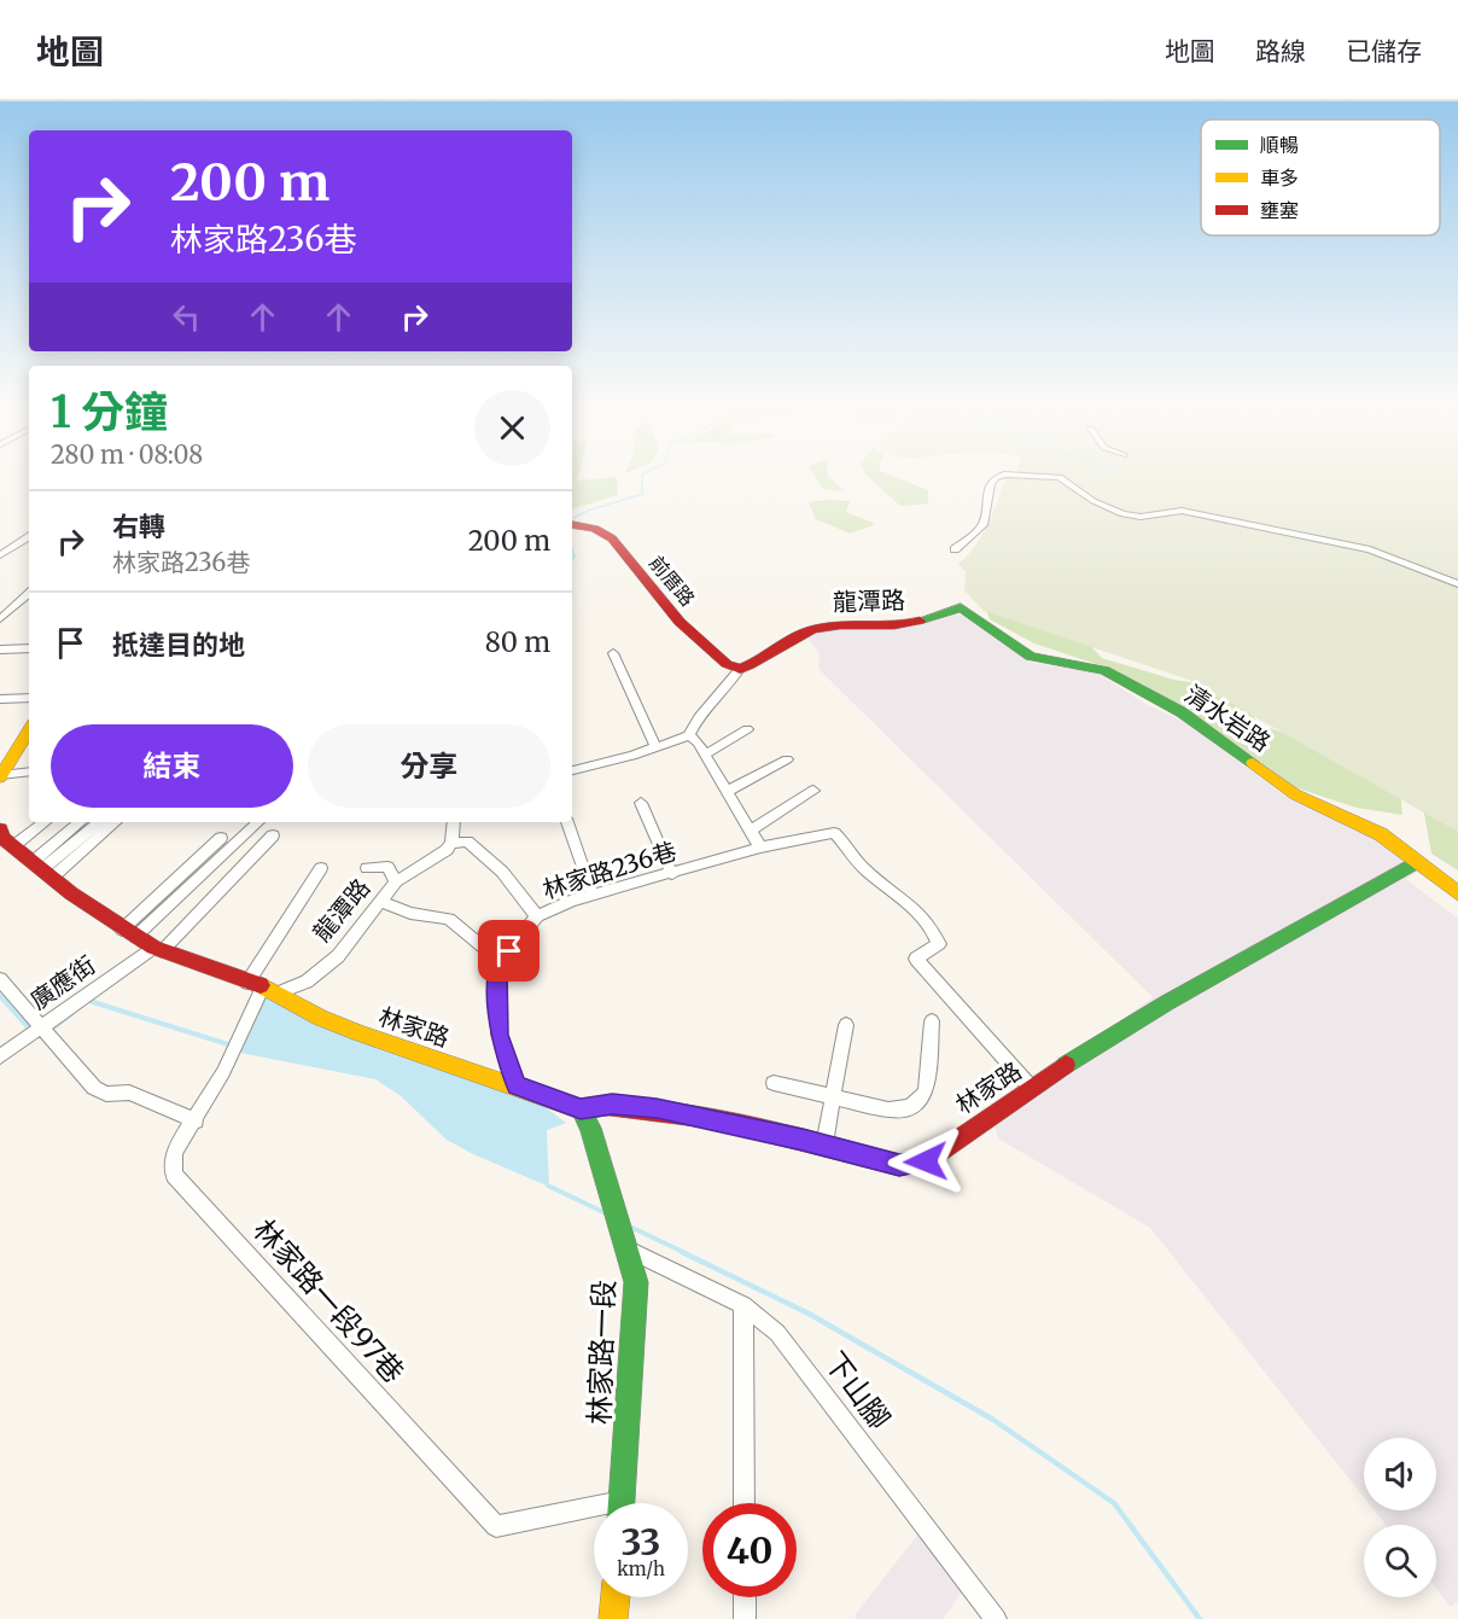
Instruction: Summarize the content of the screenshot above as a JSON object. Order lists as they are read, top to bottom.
{
  "streets": {
    "street": [
      "前厝路",
      "龍潭路",
      "清水岩路",
      "林家路236巷",
      "廣應街",
      "林家路",
      "林家路一段97巷",
      "林家路一段",
      "下山腳"
    ]
  },
  "crossings": [
    ["前厝路", "龍潭路"],
    ["龍潭路", "清水岩路"],
    ["龍潭路", "林家路"],
    ["清水岩路", "林家路"],
    ["林家路236巷", "林家路"],
    ["廣應街", "林家路"],
    ["林家路", "林家路一段97巷"],
    ["林家路", "林家路一段"],
    ["林家路一段", "下山腳"]
  ],
  "legend": ["順暢", "車多", "壅塞"],
  "page": {
    "header": "地圖",
    "nav": ["地圖", "路線", "已儲存"],
    "turn": ["200 m", "林家路236巷"],
    "heading": ["1 分鐘", "280 m · 08:08"],
    "list": [
      {
        "name": "右轉",
        "note": "林家路236巷",
        "value": "200 m"
      },
      {
        "name": "抵達目的地",
        "value": "80 m"
      }
    ],
    "buttons": ["結束", "分享"],
    "speed": "33 km/h",
    "limit": "40"
  }
}
